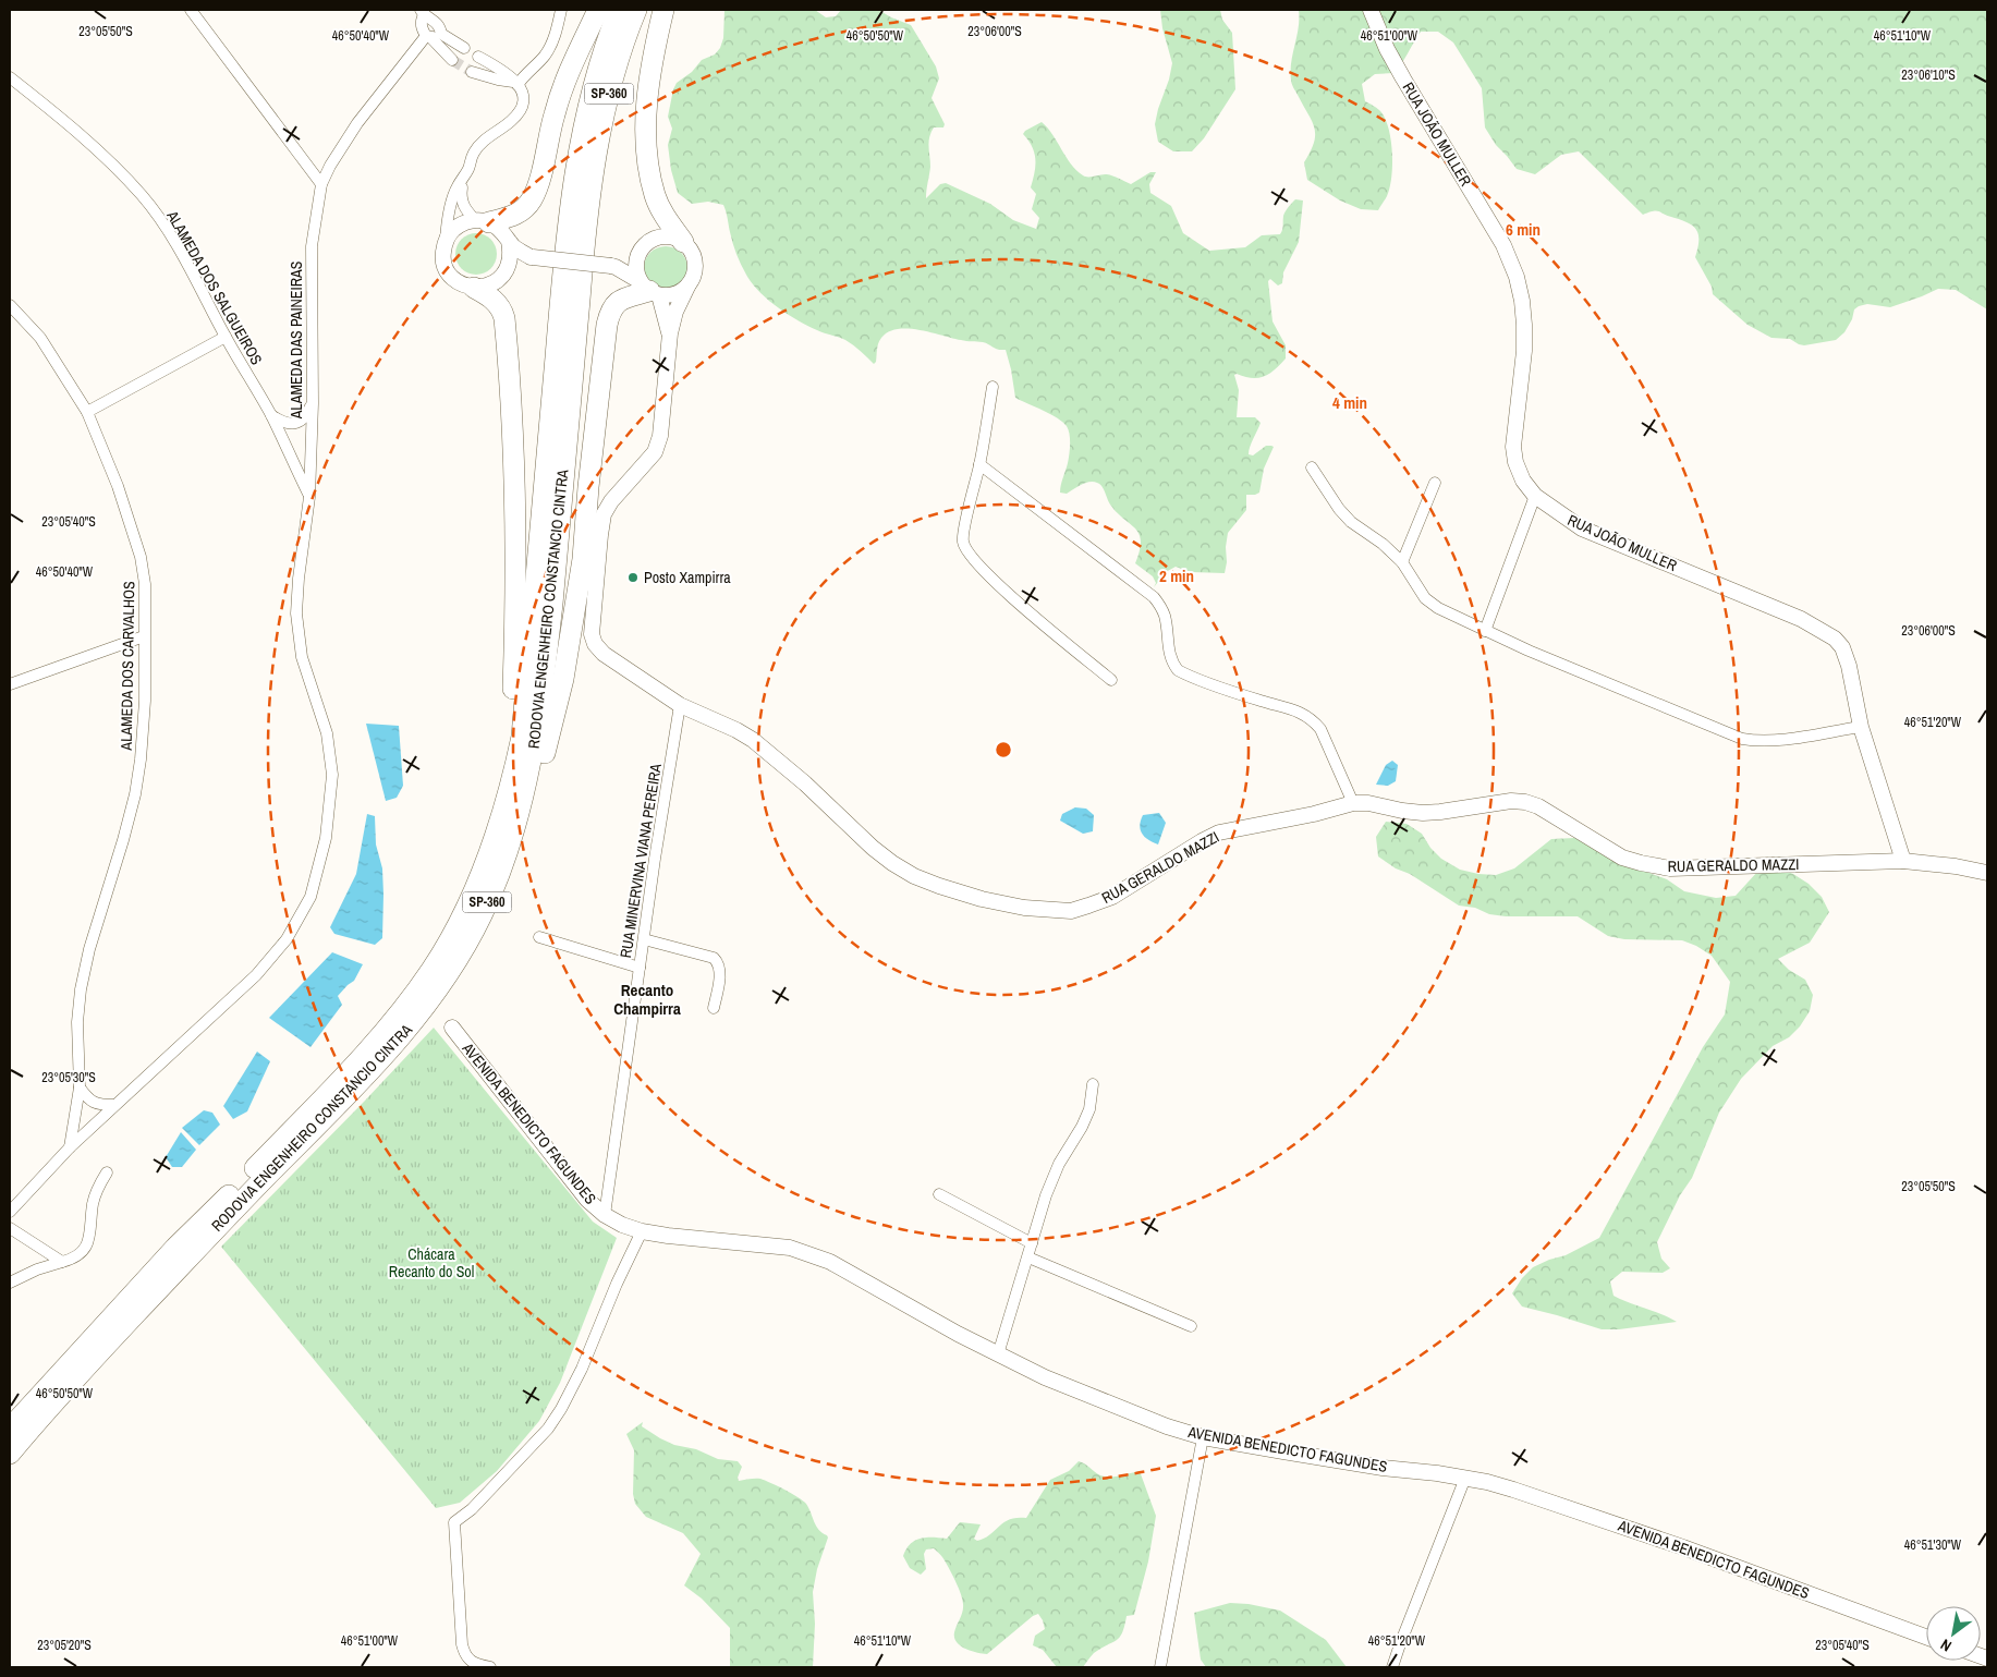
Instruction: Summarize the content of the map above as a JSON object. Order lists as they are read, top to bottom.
{
  "streets": {
    "highway": ["SP-360", "RODOVIA ENGENHEIRO CONSTANCIO CINTRA"],
    "street": [
      "RUA JOÃO MULLER",
      "ALAMEDA DOS SALGUEIROS",
      "ALAMEDA DAS PAINEIRAS",
      "ALAMEDA DOS CARVALHOS",
      "RUA MINERVINA VIANA PEREIRA",
      "RUA GERALDO MAZZI",
      "AVENIDA BENEDICTO FAGUNDES"
    ]
  },
  "crossings": [
    ["RUA JOÃO MULLER", "RUA GERALDO MAZZI"],
    ["ALAMEDA DOS SALGUEIROS", "ALAMEDA DAS PAINEIRAS"],
    ["ALAMEDA DAS PAINEIRAS", "ALAMEDA DOS CARVALHOS"],
    ["RUA MINERVINA VIANA PEREIRA", "RUA GERALDO MAZZI"],
    ["RUA MINERVINA VIANA PEREIRA", "AVENIDA BENEDICTO FAGUNDES"]
  ],
  "districts": ["Recanto Champirra"],
  "parks": ["Chácara Recanto do Sol"],
  "places": ["Posto Xampirra"],
  "north": "bottom left",
  "coordinates": [
    "23°05'50\"S",
    "23°06'00\"S",
    "46°50'40\"W",
    "46°50'50\"W",
    "46°51'00\"W",
    "46°51'10\"W",
    "23°06'10\"S",
    "23°05'40\"S",
    "46°51'20\"W",
    "23°05'30\"S",
    "46°51'30\"W",
    "23°05'20\"S"
  ],
  "rings": ["6 min", "4 min", "2 min"]
}
